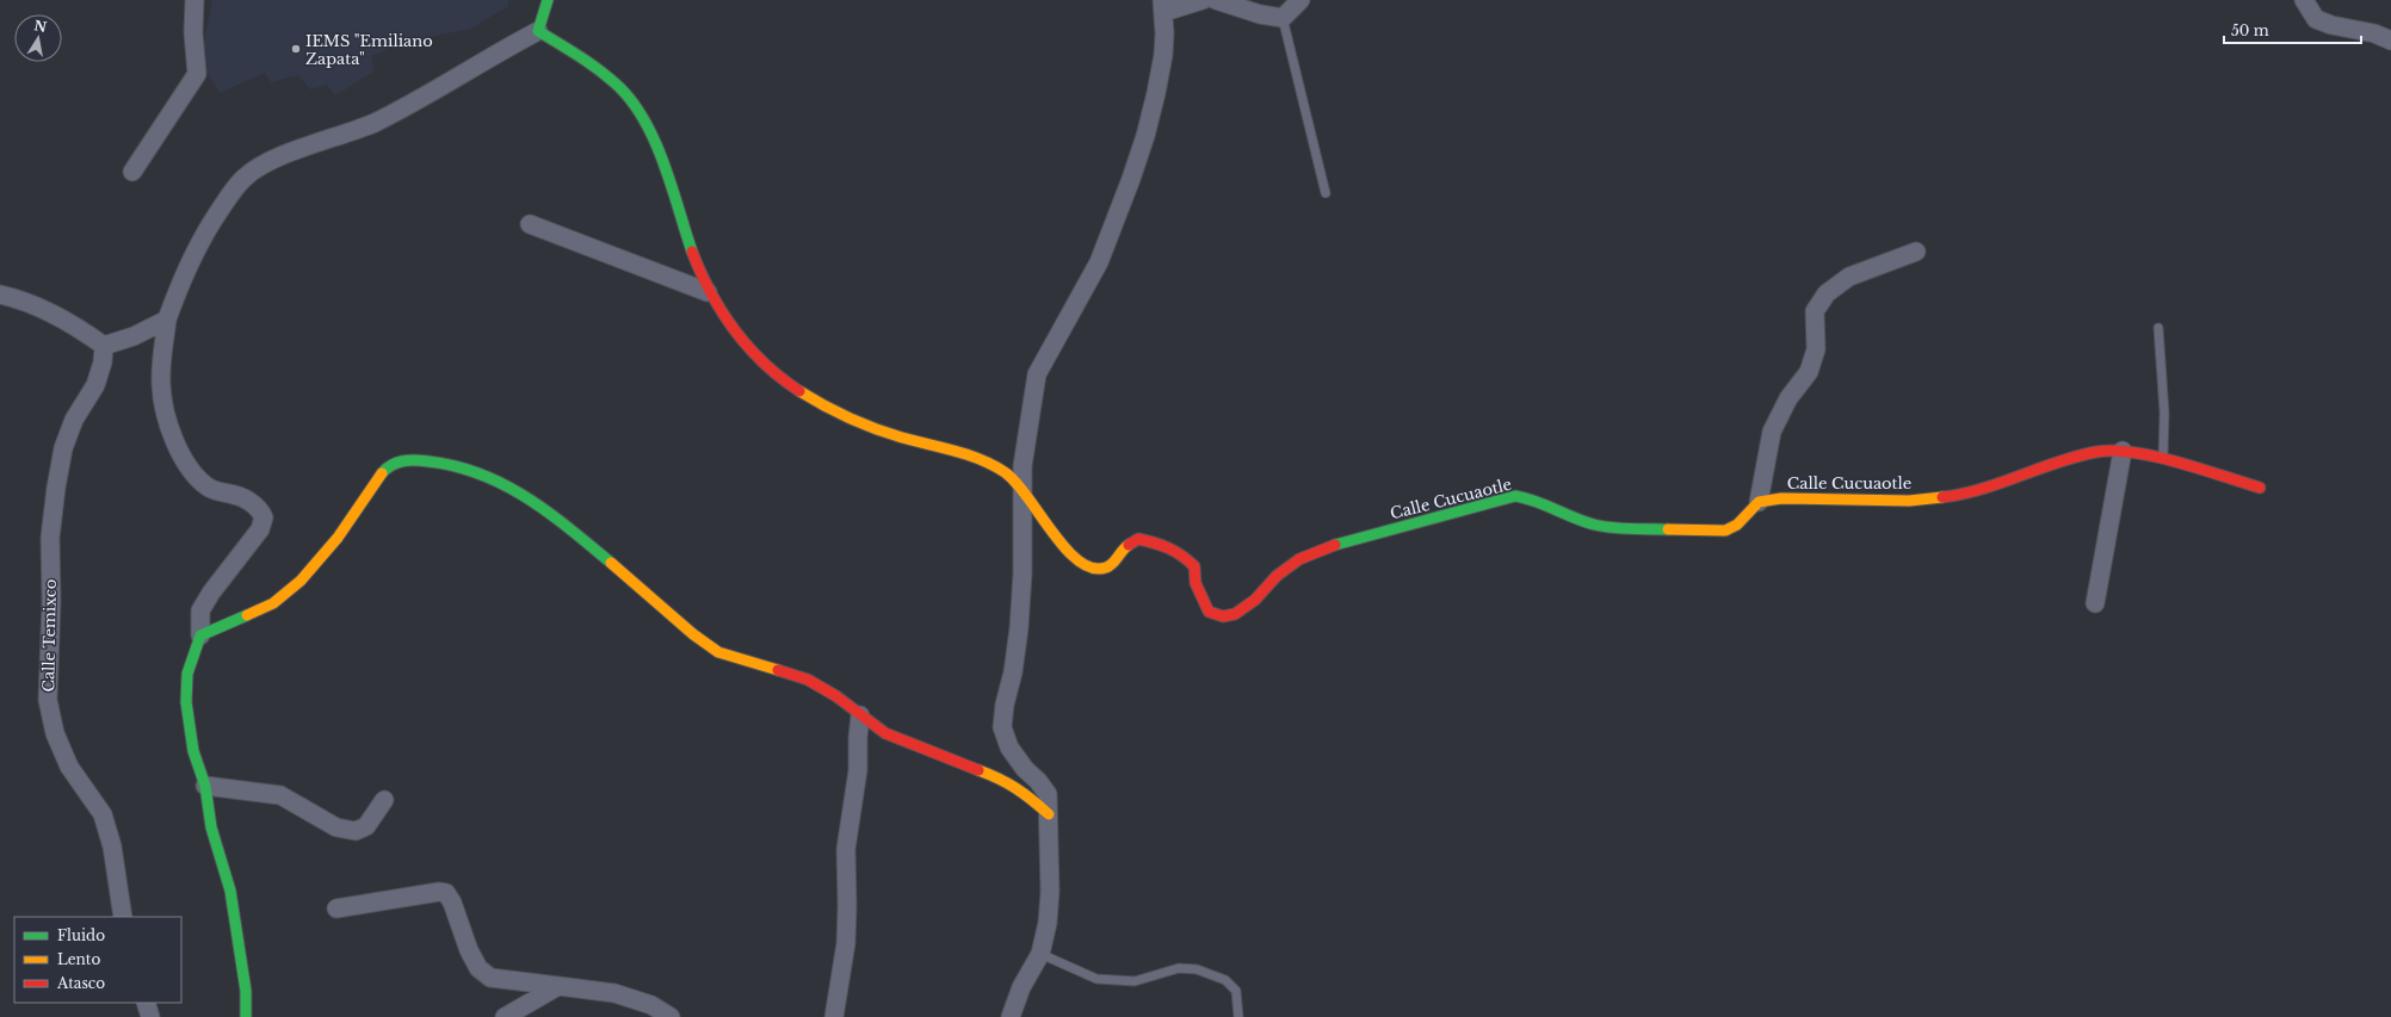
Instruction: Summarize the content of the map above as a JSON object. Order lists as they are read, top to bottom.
{
  "streets": {
    "street": ["Calle Cucuaotle", "Calle Temixco"]
  },
  "places": ["IEMS \"Emiliano Zapata\""],
  "legend": ["Fluido", "Lento", "Atasco"],
  "scale_bar": "50 m",
  "north": "top"
}
